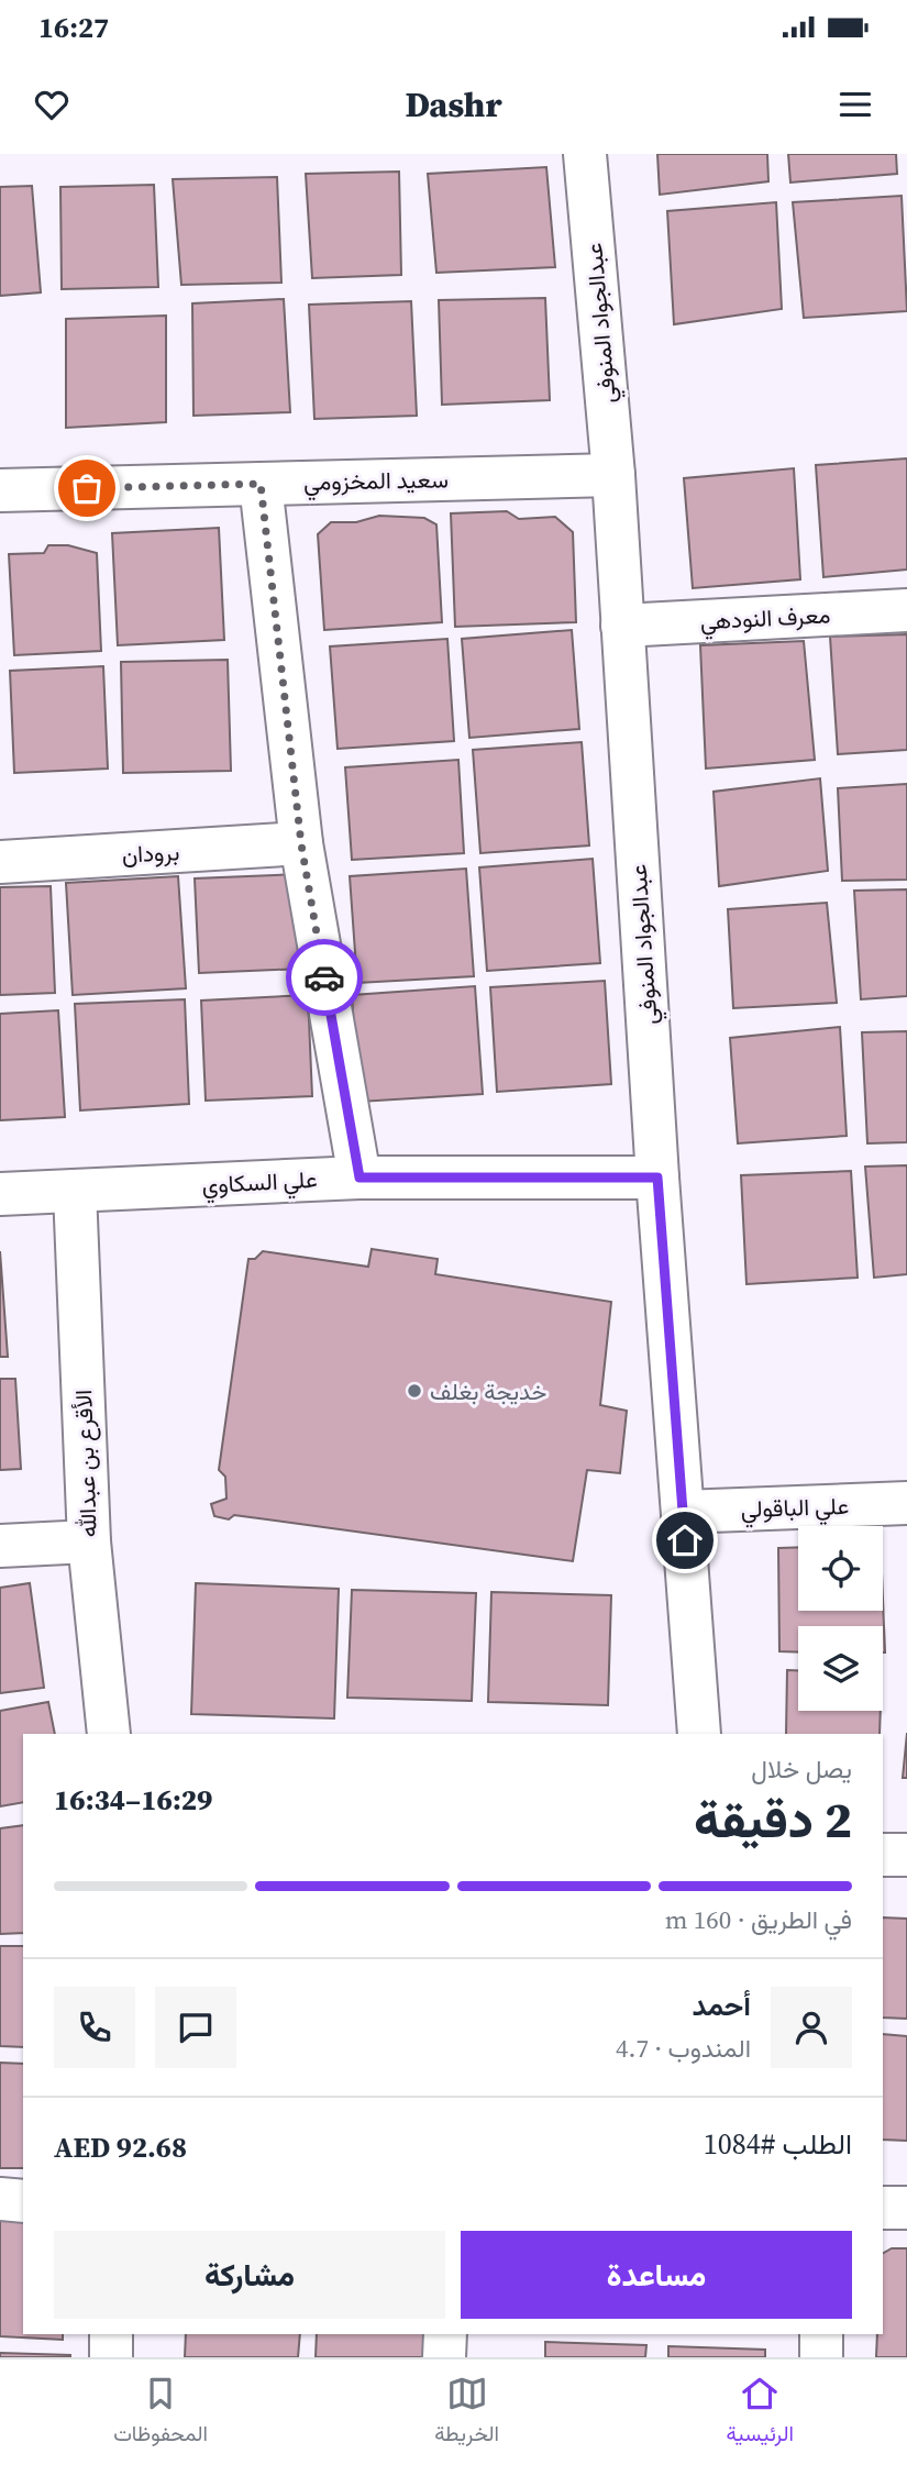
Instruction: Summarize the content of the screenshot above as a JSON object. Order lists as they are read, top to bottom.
{
  "streets": {
    "street": [
      "عبدالجواد المنوفي",
      "سعيد المخزومي",
      "معرف النودهي",
      "برودان",
      "علي السكاوي",
      "الأقرع بن عبدالله",
      "علي الباقولي"
    ]
  },
  "crossings": [
    ["عبدالجواد المنوفي", "سعيد المخزومي"],
    ["عبدالجواد المنوفي", "معرف النودهي"],
    ["عبدالجواد المنوفي", "علي السكاوي"],
    ["عبدالجواد المنوفي", "علي الباقولي"],
    ["علي السكاوي", "الأقرع بن عبدالله"]
  ],
  "places": ["خديجة بغلف"],
  "page": {
    "status": "16:27",
    "header": "Dashr",
    "heading": ["2 دقيقة", "يصل خلال", "16:29–16:34"],
    "panel": [
      "أحمد",
      "المندوب · 4.7",
      "الطلب #1084",
      "AED 92.68"
    ],
    "bar": "في الطريق · 160 m",
    "buttons": ["مساعدة", "مشاركة"],
    "tabs": ["الرئيسية", "الخريطة", "المحفوظات"]
  }
}
